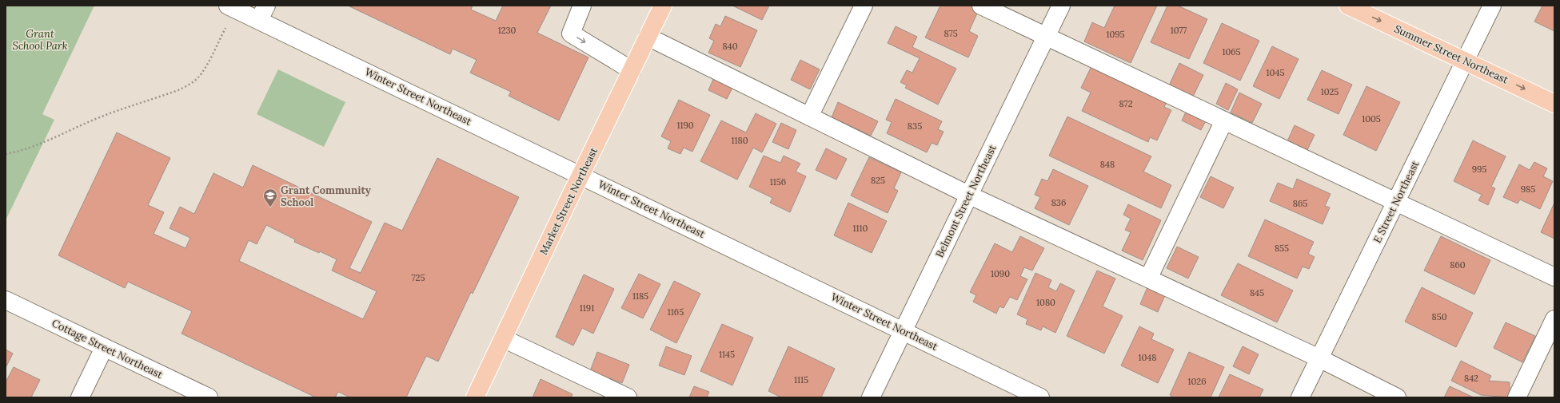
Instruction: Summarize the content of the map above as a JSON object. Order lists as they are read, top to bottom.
{
  "streets": {
    "main road": ["Summer Street Northeast", "Market Street Northeast"],
    "street": [
      "Winter Street Northeast",
      "Belmont Street Northeast",
      "E Street Northeast",
      "Cottage Street Northeast"
    ]
  },
  "crossings": [
    ["Summer Street Northeast", "E Street Northeast"],
    ["Winter Street Northeast", "Market Street Northeast"],
    ["Winter Street Northeast", "Belmont Street Northeast"]
  ],
  "one_way": ["Summer Street Northeast"],
  "parks": ["Grant School Park"],
  "places": {
    "school or university": ["Grant Community School"]
  },
  "house_numbers": [
    "1230",
    "1077",
    "875",
    "1095",
    "840",
    "1065",
    "1045",
    "1025",
    "872",
    "1005",
    "1190",
    "835",
    "1180",
    "848",
    "995",
    "825",
    "1156",
    "985",
    "836",
    "865",
    "1110",
    "855",
    "860",
    "1090",
    "725",
    "845",
    "1185",
    "1080",
    "1191",
    "1165",
    "850",
    "1145",
    "1048",
    "842",
    "1115",
    "1026"
  ]
}
